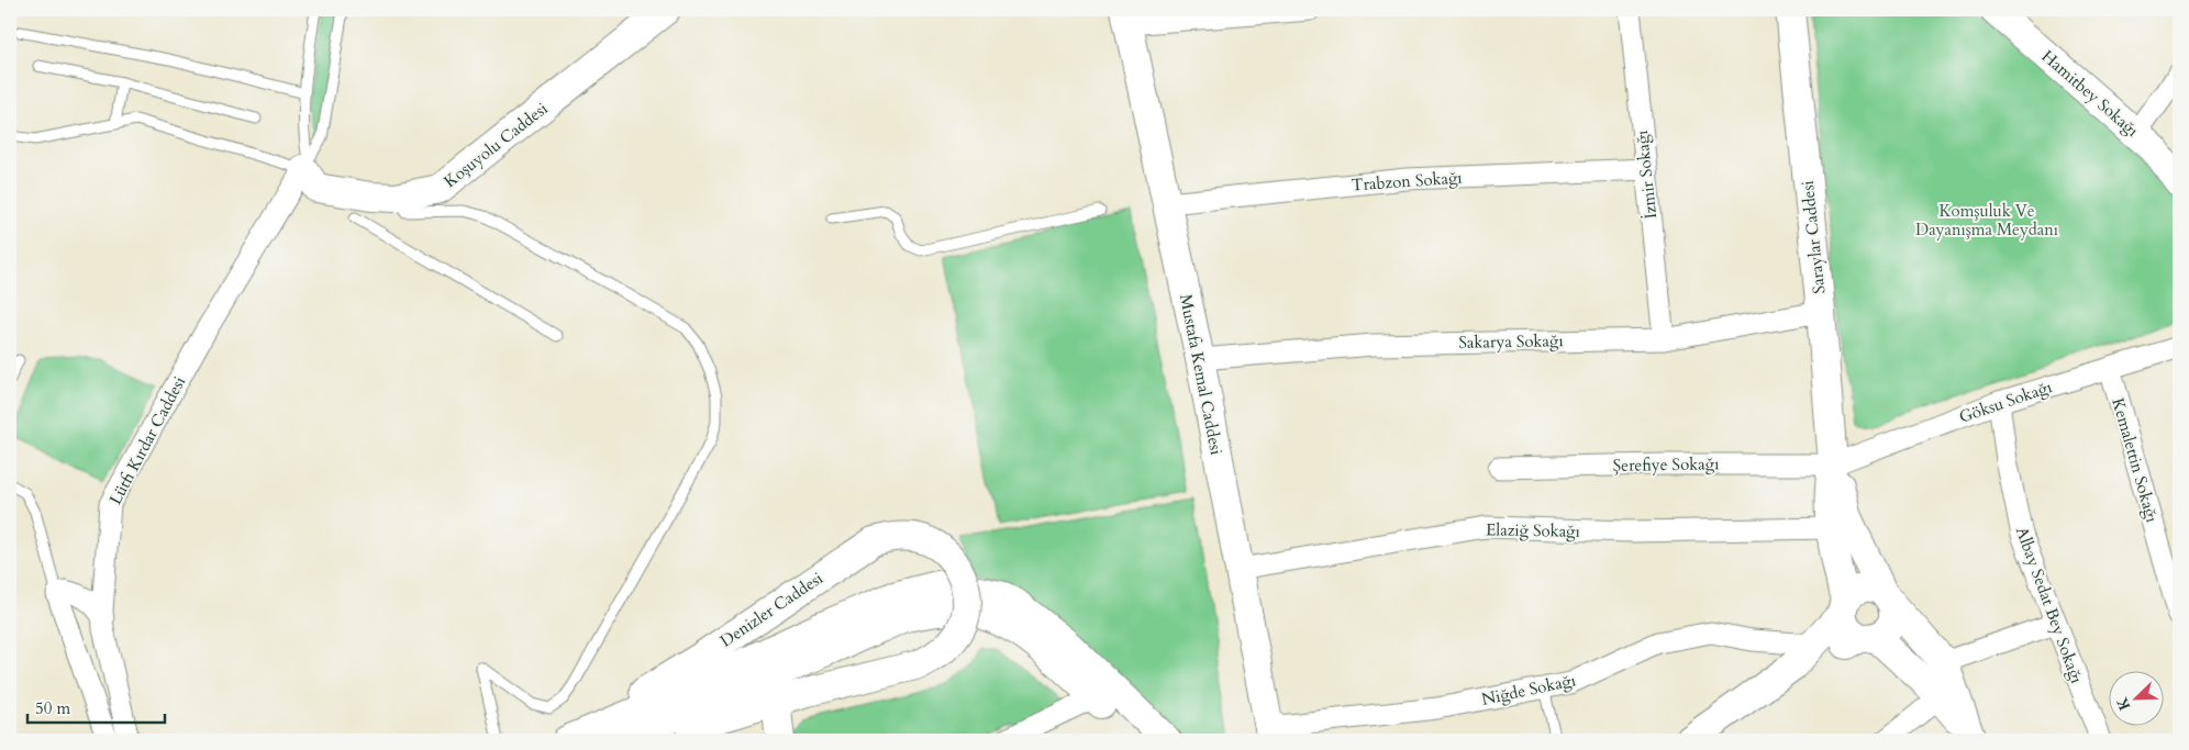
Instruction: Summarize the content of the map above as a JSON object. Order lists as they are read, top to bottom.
{
  "streets": {
    "street": [
      "Hamitbey Sokağı",
      "Koşuyolu Caddesi",
      "İzmir Sokağı",
      "Trabzon Sokağı",
      "Saraylar Caddesi",
      "Sakarya Sokağı",
      "Mustafa Kemal Caddesi",
      "Göksu Sokağı",
      "Lütfi Kırdar Caddesi",
      "Kemalettin Sokağı",
      "Şerefiye Sokağı",
      "Elaziğ Sokağı",
      "Albay Sedat Bey Sokağı",
      "Denizler Caddesi",
      "Niğde Sokağı"
    ]
  },
  "crossings": [
    ["Koşuyolu Caddesi", "Lütfi Kırdar Caddesi"],
    ["İzmir Sokağı", "Trabzon Sokağı"],
    ["İzmir Sokağı", "Sakarya Sokağı"],
    ["Trabzon Sokağı", "Mustafa Kemal Caddesi"],
    ["Saraylar Caddesi", "Sakarya Sokağı"],
    ["Saraylar Caddesi", "Göksu Sokağı"],
    ["Saraylar Caddesi", "Şerefiye Sokağı"],
    ["Saraylar Caddesi", "Elaziğ Sokağı"],
    ["Sakarya Sokağı", "Mustafa Kemal Caddesi"],
    ["Mustafa Kemal Caddesi", "Elaziğ Sokağı"],
    ["Mustafa Kemal Caddesi", "Niğde Sokağı"],
    ["Göksu Sokağı", "Kemalettin Sokağı"],
    ["Göksu Sokağı", "Şerefiye Sokağı"],
    ["Göksu Sokağı", "Albay Sedat Bey Sokağı"]
  ],
  "parks": ["Komşuluk Ve Dayanışma Meydanı"],
  "scale_bar": "50 m",
  "north": "bottom left"
}
